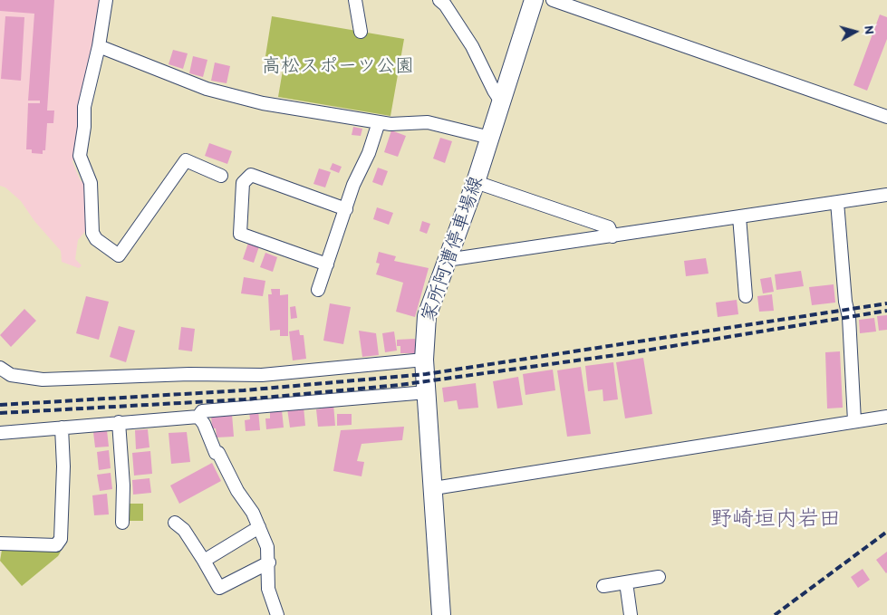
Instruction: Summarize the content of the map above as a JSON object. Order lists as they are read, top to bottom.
{
  "streets": {
    "main road": ["家所阿漕停車場線"]
  },
  "districts": ["野崎垣内岩田"],
  "parks": ["高松スポーツ公園"],
  "north": "right"
}
